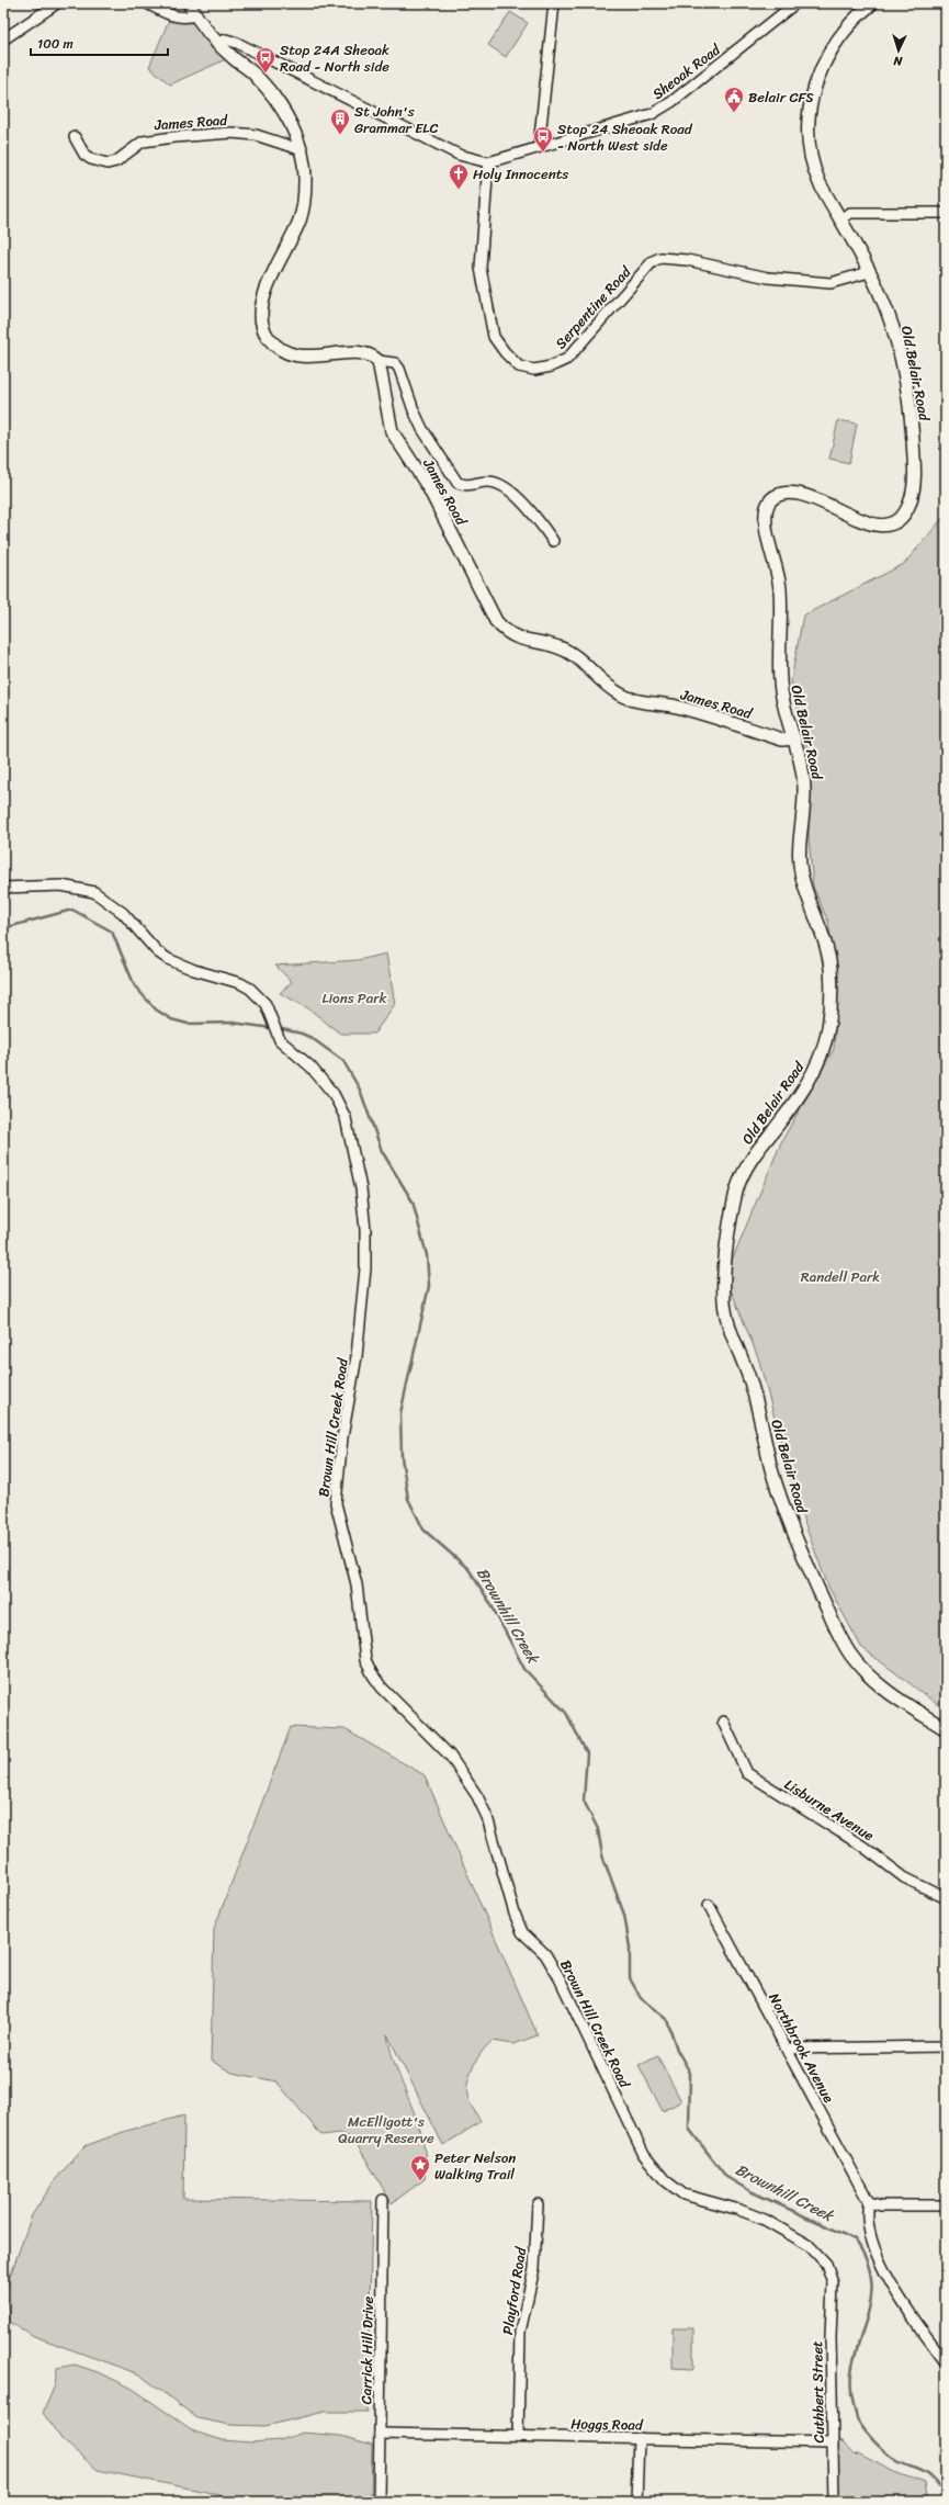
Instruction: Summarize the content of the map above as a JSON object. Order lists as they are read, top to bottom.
{
  "streets": {
    "main road": ["James Road", "Old Belair Road"],
    "street": [
      "Sheoak Road",
      "Serpentine Road",
      "Brown Hill Creek Road",
      "Lisburne Avenue",
      "Northbrook Avenue",
      "Playford Road",
      "Carrick Hill Drive",
      "Cuthbert Street",
      "Hoggs Road"
    ]
  },
  "crossings": [
    ["Sheoak Road", "Serpentine Road"],
    ["James Road", "Old Belair Road"],
    ["Serpentine Road", "Old Belair Road"],
    ["Brown Hill Creek Road", "Cuthbert Street"],
    ["Playford Road", "Hoggs Road"],
    ["Carrick Hill Drive", "Hoggs Road"],
    ["Cuthbert Street", "Hoggs Road"]
  ],
  "water": ["Brownhill Creek"],
  "parks": ["Lions Park", "Randell Park", "McElligott's Quarry Reserve"],
  "places": {
    "bus stop": ["Stop 24A Sheoak Road - North side", "Stop 24 Sheoak Road - North West side"],
    "public building": ["Belair CFS"],
    "building": ["St John's Grammar ELC"],
    "church": ["Holy Innocents"],
    "place": ["Peter Nelson Walking Trail"]
  },
  "scale_bar": "100 m",
  "north": "bottom"
}
